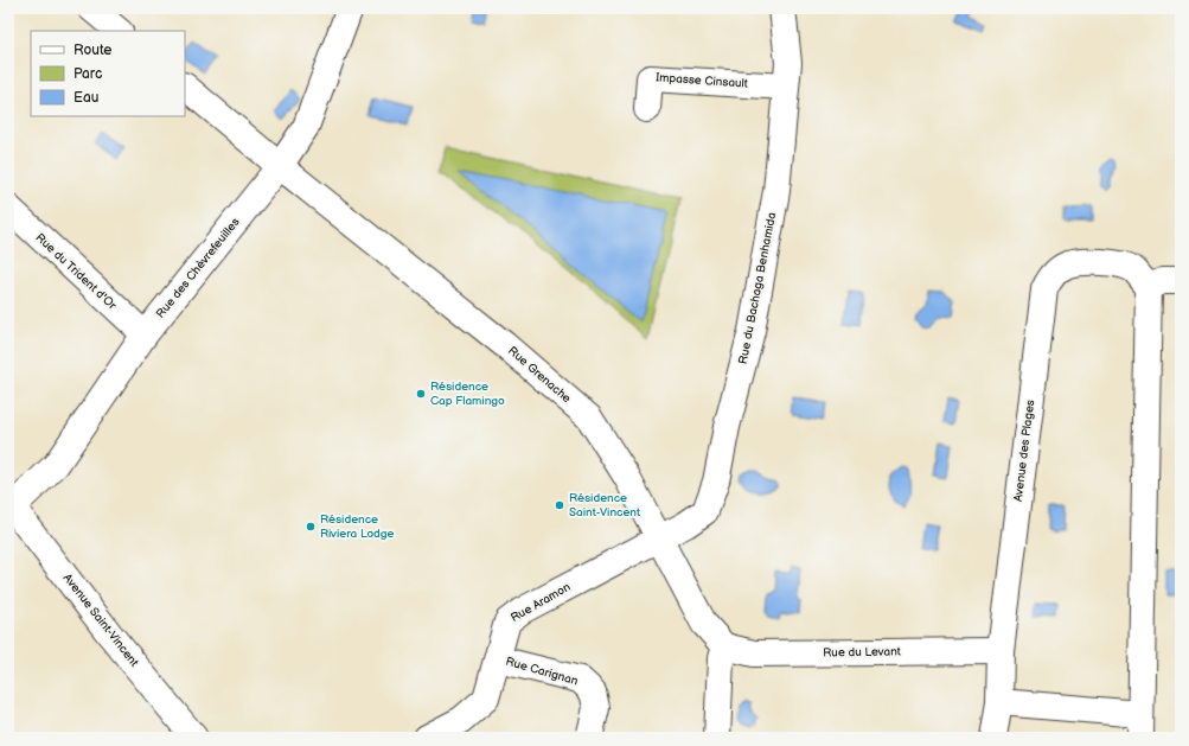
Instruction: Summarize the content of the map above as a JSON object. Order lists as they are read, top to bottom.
{
  "streets": {
    "street": [
      "Impasse Cinsault",
      "Rue des Chèvrefeuilles",
      "Rue du Trident d'Or",
      "Rue du Bachaga Benhamida",
      "Rue Grenache",
      "Avenue des Plages",
      "Rue Aramon",
      "Avenue Saint-Vincent",
      "Rue du Levant",
      "Rue Carignan"
    ]
  },
  "crossings": [
    ["Impasse Cinsault", "Rue du Bachaga Benhamida"],
    ["Rue des Chèvrefeuilles", "Rue du Trident d'Or"],
    ["Rue des Chèvrefeuilles", "Rue Grenache"],
    ["Rue des Chèvrefeuilles", "Avenue Saint-Vincent"],
    ["Rue du Bachaga Benhamida", "Rue Grenache"],
    ["Rue du Bachaga Benhamida", "Rue Aramon"],
    ["Rue Grenache", "Rue Aramon"],
    ["Rue Grenache", "Rue du Levant"],
    ["Avenue des Plages", "Rue du Levant"],
    ["Rue Aramon", "Rue Carignan"]
  ],
  "places": ["Résidence Cap Flamingo", "Résidence Saint-Vincent", "Résidence Riviera Lodge"],
  "legend": ["Route", "Parc", "Eau"]
}
